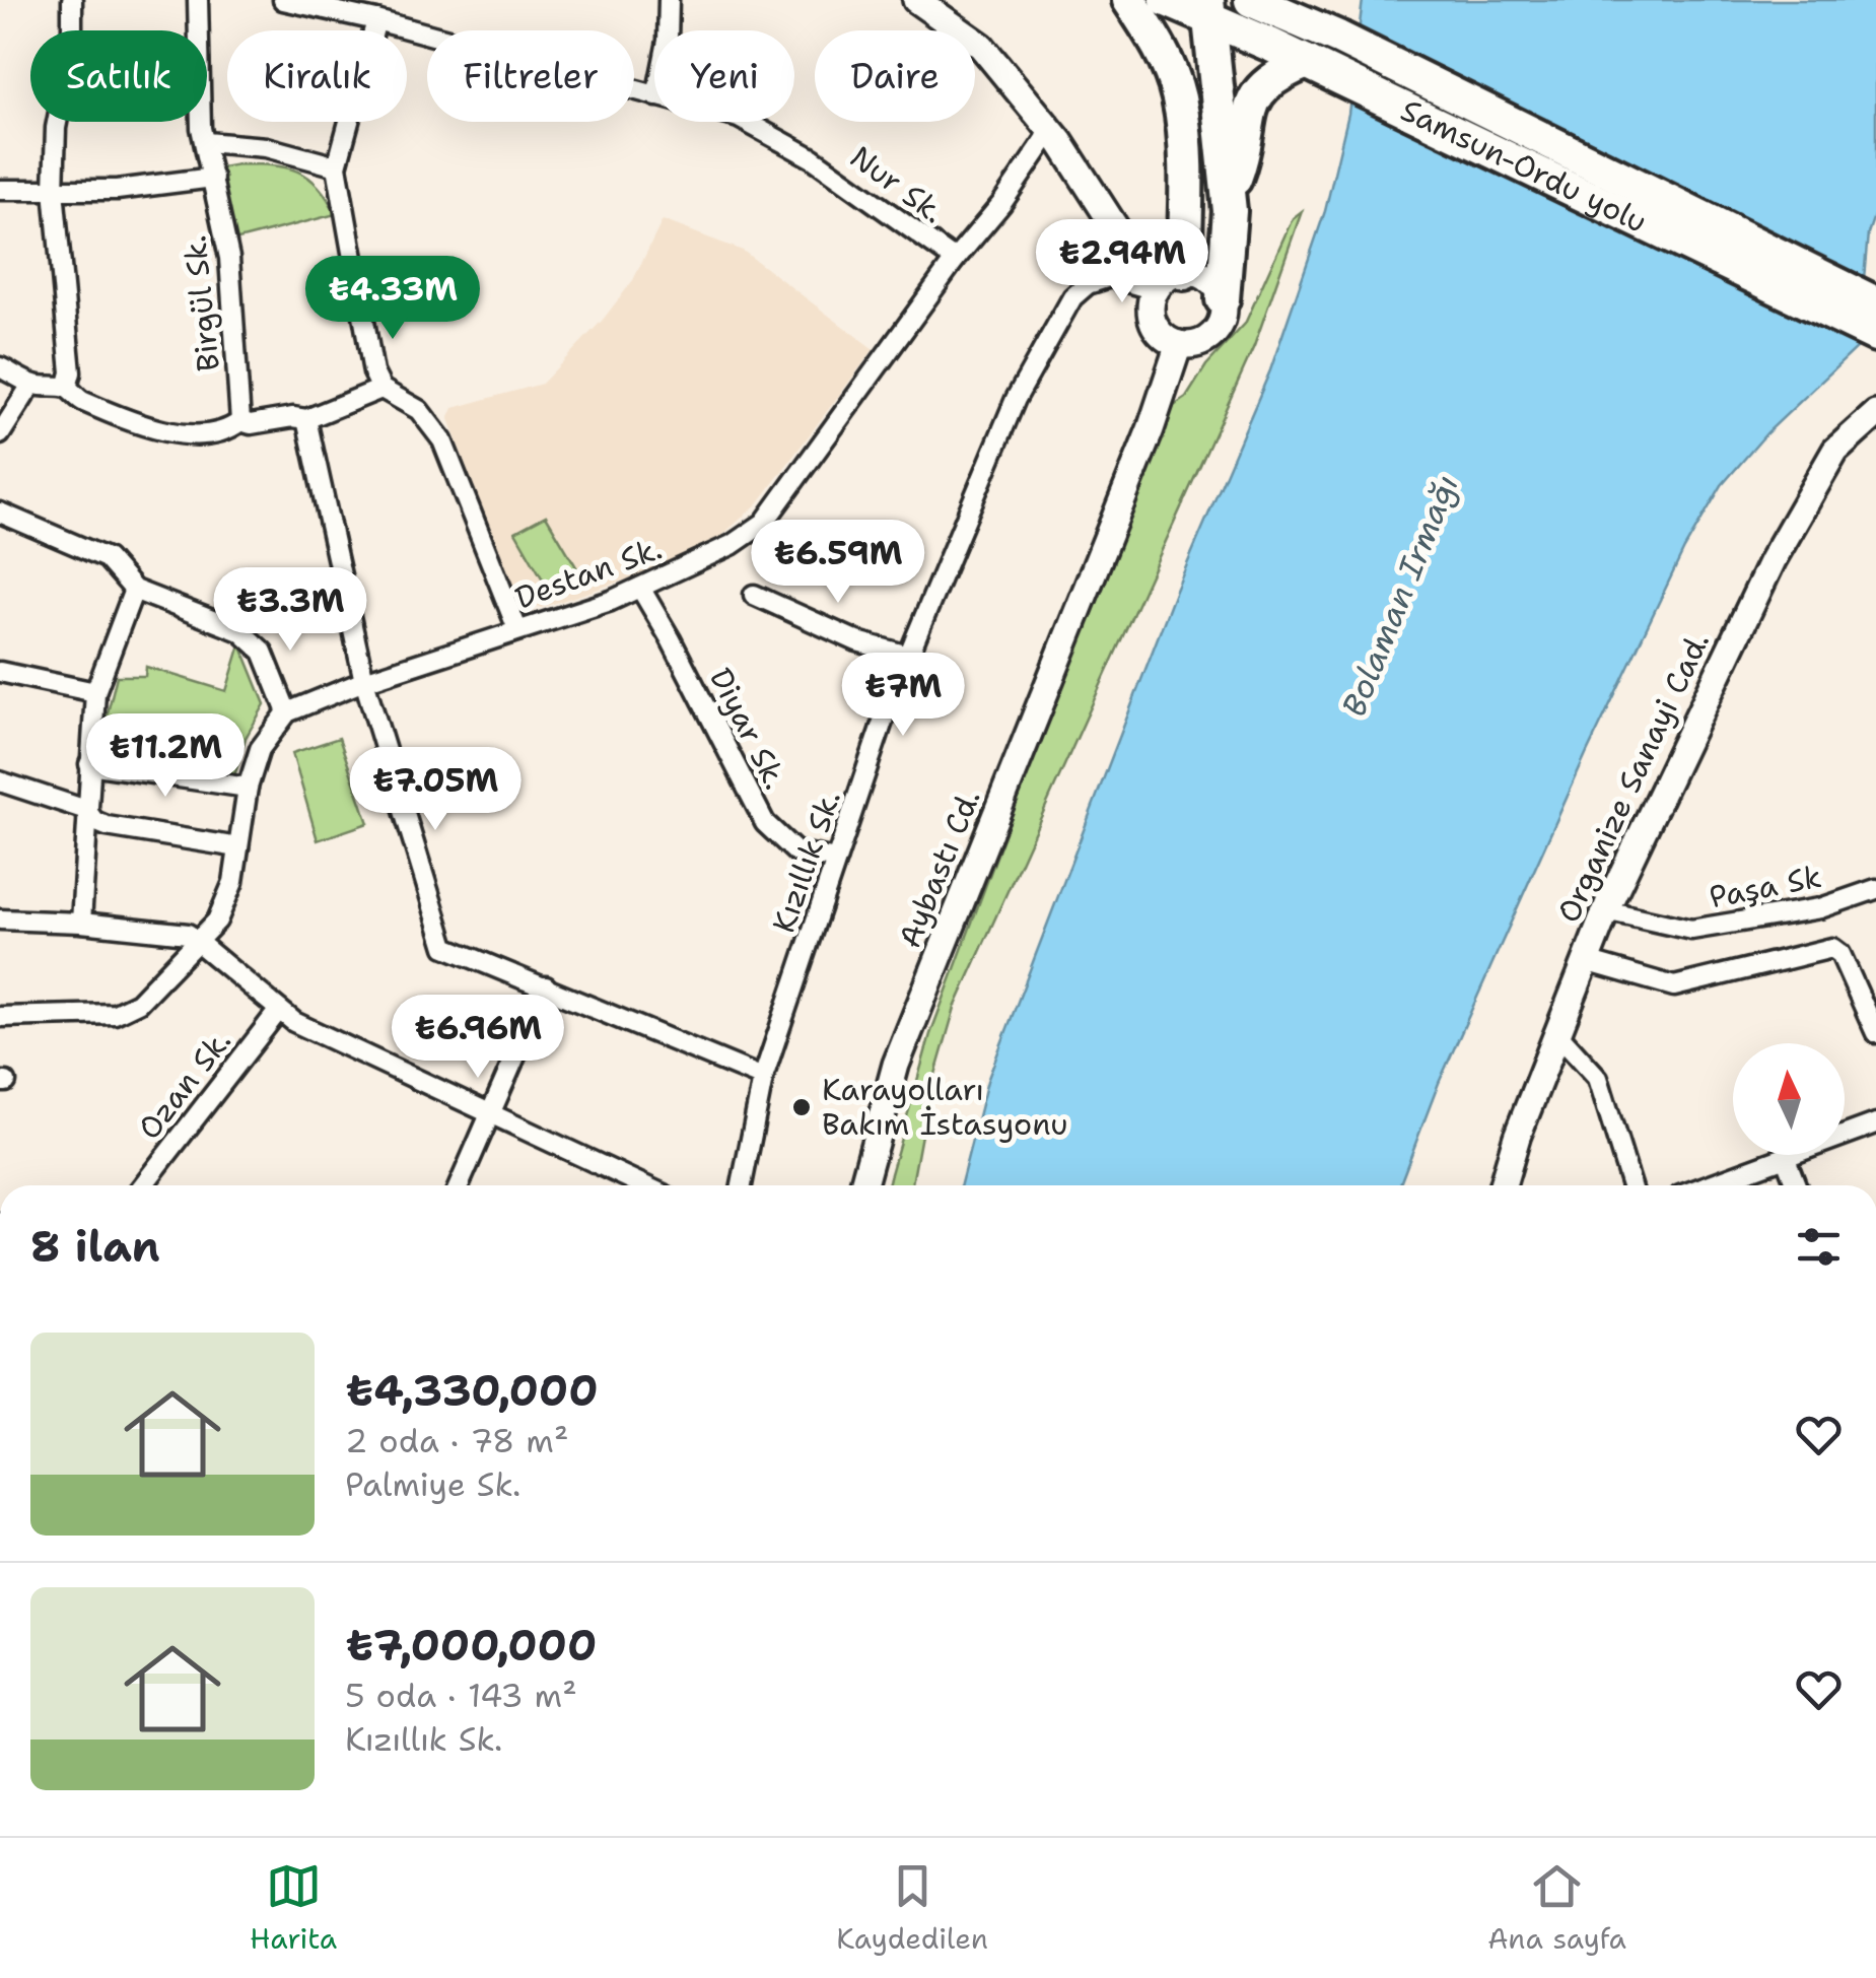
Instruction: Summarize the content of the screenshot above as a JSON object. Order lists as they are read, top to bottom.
{
  "streets": {
    "highway": ["Samsun-Ordu yolu"],
    "main road": ["Organize Sanayi Cad.", "Aybastı Cd."],
    "street": [
      "Nur Sk.",
      "Birgül Sk.",
      "Destan Sk.",
      "Diyar Sk.",
      "Kızıllık Sk.",
      "Paşa Sk",
      "Ozan Sk."
    ]
  },
  "crossings": [
    ["Nur Sk.", "Destan Sk."],
    ["Destan Sk.", "Diyar Sk."],
    ["Diyar Sk.", "Kızıllık Sk."],
    ["Organize Sanayi Cad.", "Paşa Sk"],
    ["Kızıllık Sk.", "Aybastı Cd."]
  ],
  "water": ["Bolaman Irmağı"],
  "places": ["Karayolları Bakım İstasyonu"],
  "north": "top",
  "page": {
    "chip": [
      "Satılık",
      "Kiralık",
      "Filtreler",
      "Yeni",
      "Daire"
    ],
    "price": [
      "₺2.94M",
      "₺4.33M",
      "₺6.59M",
      "₺3.3M",
      "₺7M",
      "₺11.2M",
      "₺7.05M",
      "₺6.96M"
    ],
    "heading": "8 ilan",
    "list": [
      {
        "name": "₺4,330,000",
        "note": "2 oda · 78 m² · Palmiye Sk."
      },
      {
        "name": "₺7,000,000",
        "note": "5 oda · 143 m² · Kızıllık Sk."
      }
    ],
    "tabs": ["Harita", "Kaydedilen", "Ana sayfa"]
  }
}
